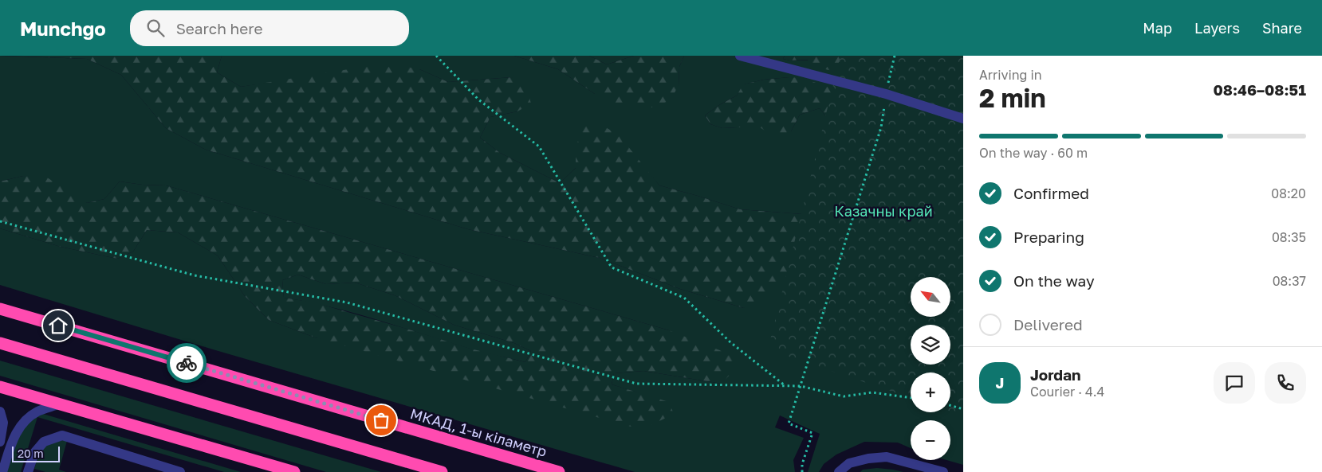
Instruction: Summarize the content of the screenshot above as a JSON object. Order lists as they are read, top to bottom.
{
  "streets": {
    "highway": ["МКАД, 1-ы кіламетр"]
  },
  "parks": ["Казачны край"],
  "scale_bar": "20 m",
  "north": "top left",
  "page": {
    "header": "Munchgo",
    "search": "Search here",
    "nav": ["Map", "Layers", "Share"],
    "heading": ["2 min", "Arriving in", "08:46–08:51"],
    "panel": ["Jordan", "Courier · 4.4"],
    "bar": "On the way · 60 m",
    "list": [
      ["Confirmed", "08:20"],
      ["Preparing", "08:35"],
      ["On the way", "08:37"],
      "Delivered"
    ],
    "map_buttons": ["+", "−"],
    "round": "J",
    "scale": "20 m"
  }
}
